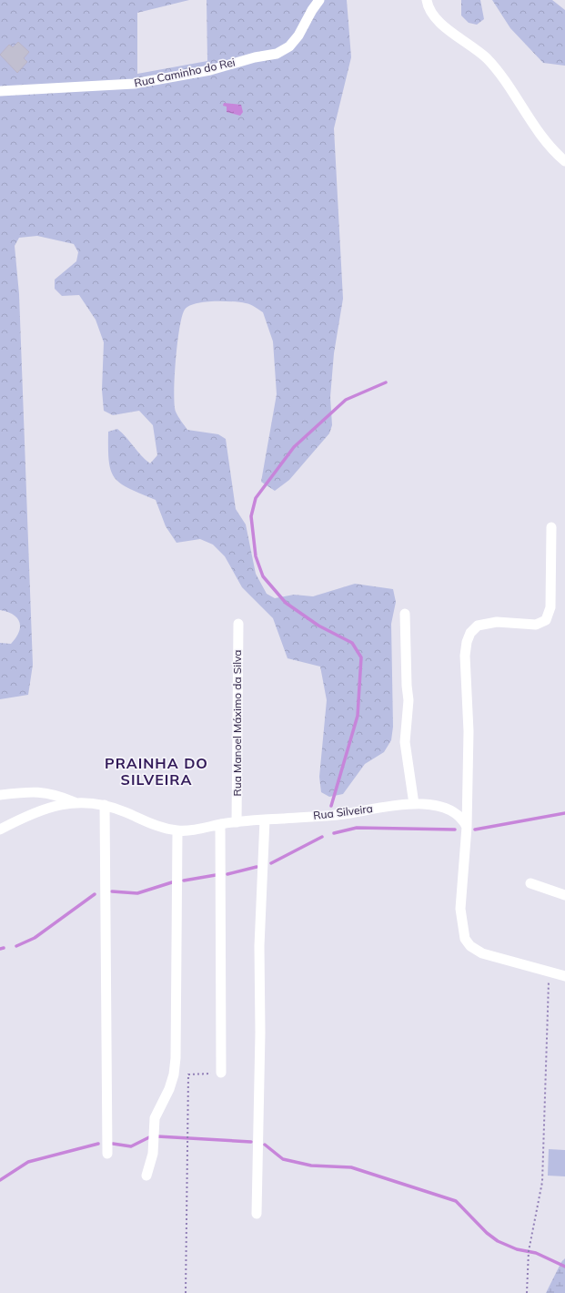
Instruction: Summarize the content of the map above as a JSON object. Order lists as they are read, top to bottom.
{
  "streets": {
    "street": ["Rua Caminho do Rei", "Rua Manoel Máximo da Silva", "Rua Silveira"]
  },
  "crossings": [
    ["Rua Manoel Máximo da Silva", "Rua Silveira"]
  ],
  "districts": ["PRAINHA DO SILVEIRA"]
}
